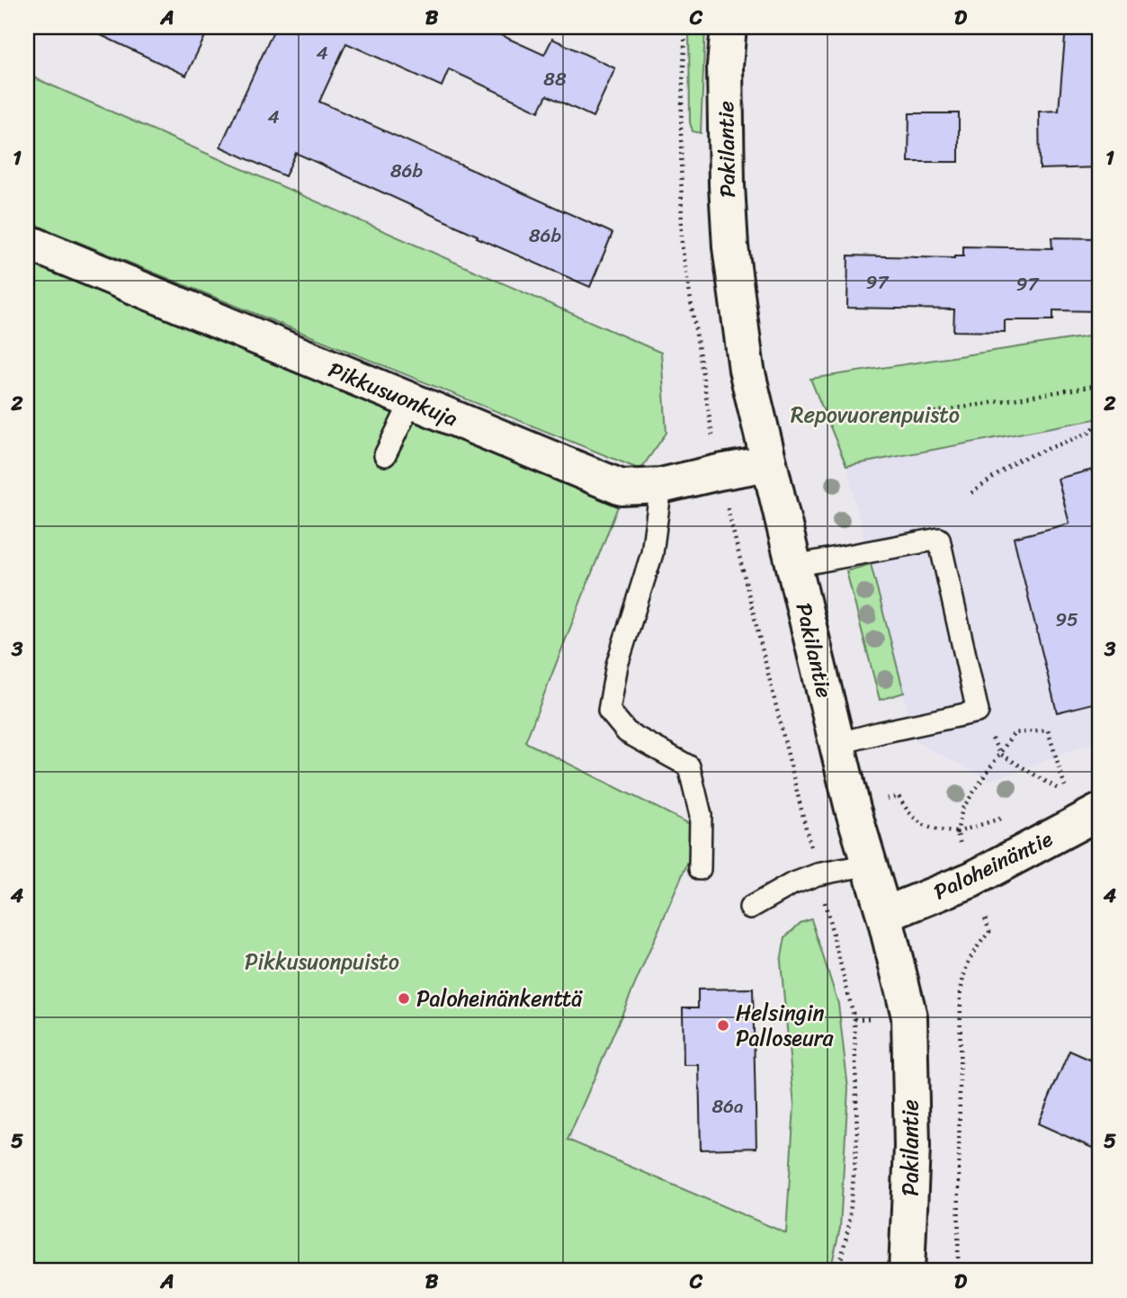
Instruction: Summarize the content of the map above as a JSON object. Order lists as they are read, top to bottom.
{
  "streets": {
    "main road": ["Pakilantie", "Pikkusuonkuja", "Paloheinäntie"]
  },
  "crossings": [
    ["Pakilantie", "Pikkusuonkuja"],
    ["Pakilantie", "Paloheinäntie"]
  ],
  "parks": ["Repovuorenpuisto", "Pikkusuonpuisto"],
  "places": ["Paloheinänkenttä", "Helsingin Palloseura"],
  "house_numbers": [
    "4",
    "88",
    "4",
    "86b",
    "86b",
    "97",
    "97",
    "95",
    "86a"
  ],
  "grid": {
    "columns": [
      "A",
      "B",
      "C",
      "D"
    ],
    "rows": [
      "1",
      "2",
      "3",
      "4",
      "5"
    ]
  }
}
